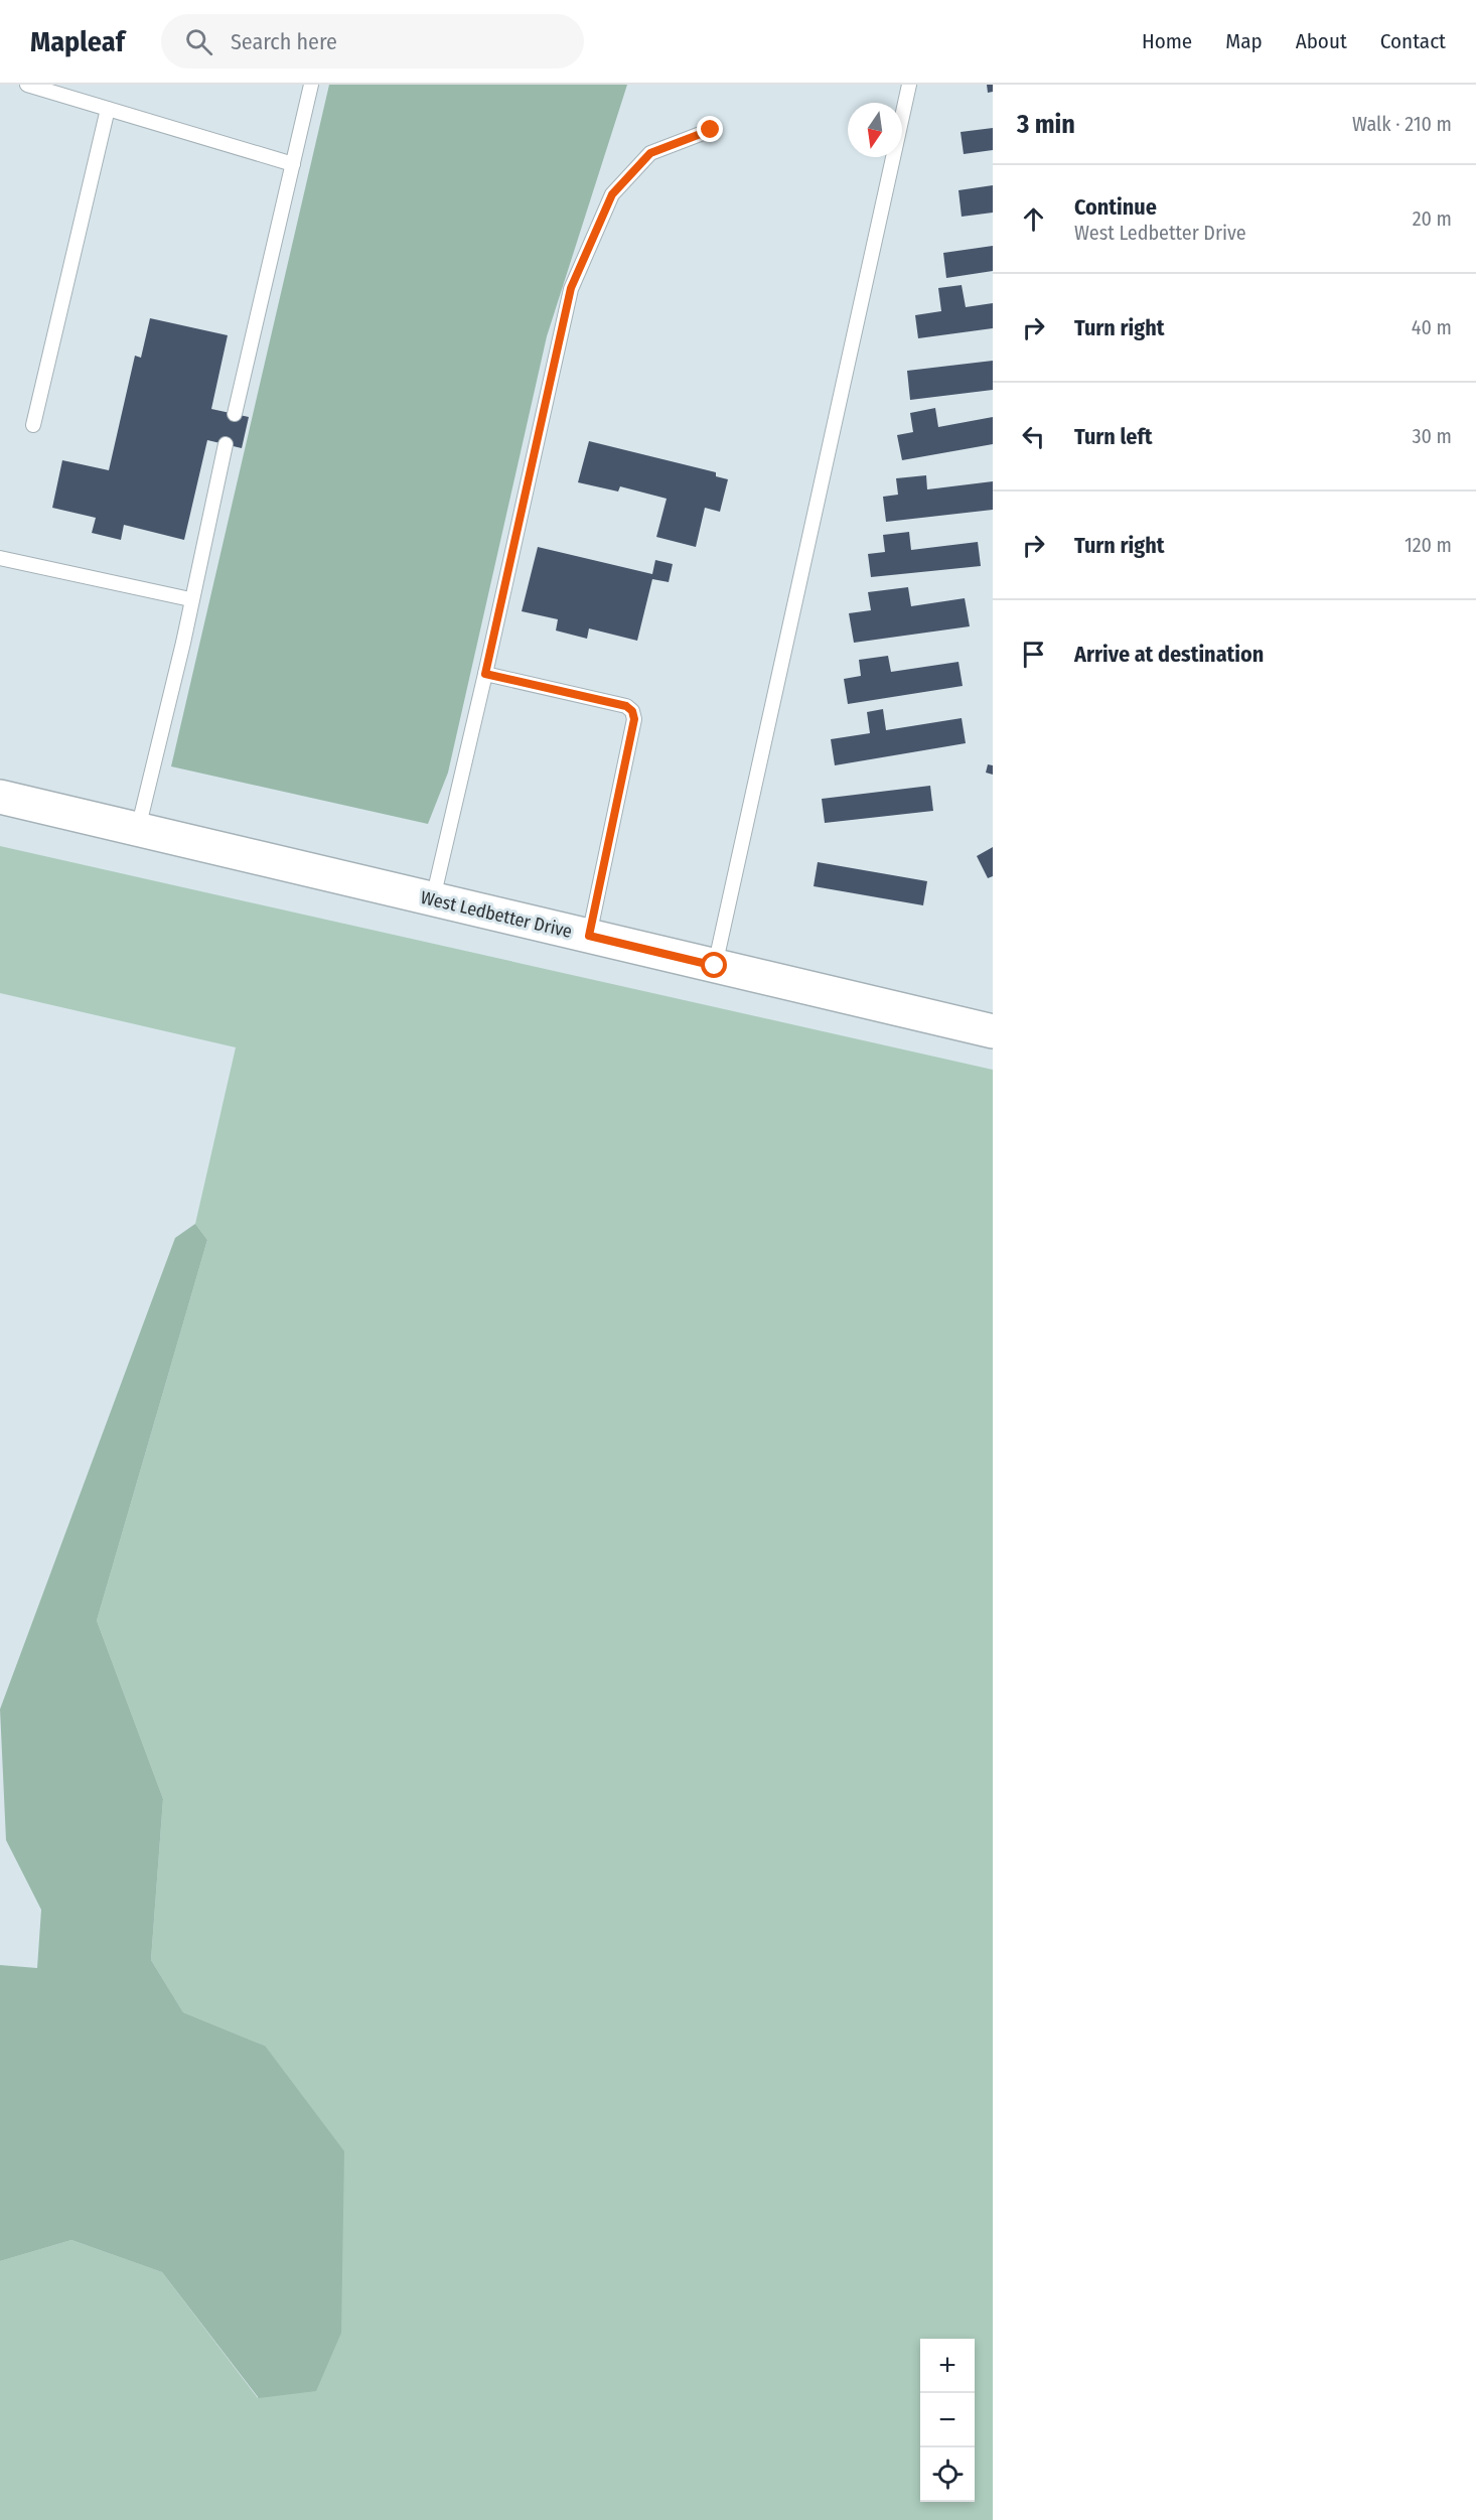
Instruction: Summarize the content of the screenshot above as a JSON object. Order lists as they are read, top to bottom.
{
  "streets": {
    "street": ["West Ledbetter Drive"]
  },
  "north": "bottom",
  "page": {
    "header": "Mapleaf",
    "search": "Search here",
    "nav": [
      "Home",
      "Map",
      "About",
      "Contact"
    ],
    "heading": ["3 min", "Walk · 210 m"],
    "list": [
      ["Continue", "West Ledbetter Drive", "20 m"],
      ["Turn right", "40 m"],
      ["Turn left", "30 m"],
      ["Turn right", "120 m"],
      "Arrive at destination"
    ],
    "map_buttons": ["+", "−"]
  }
}
